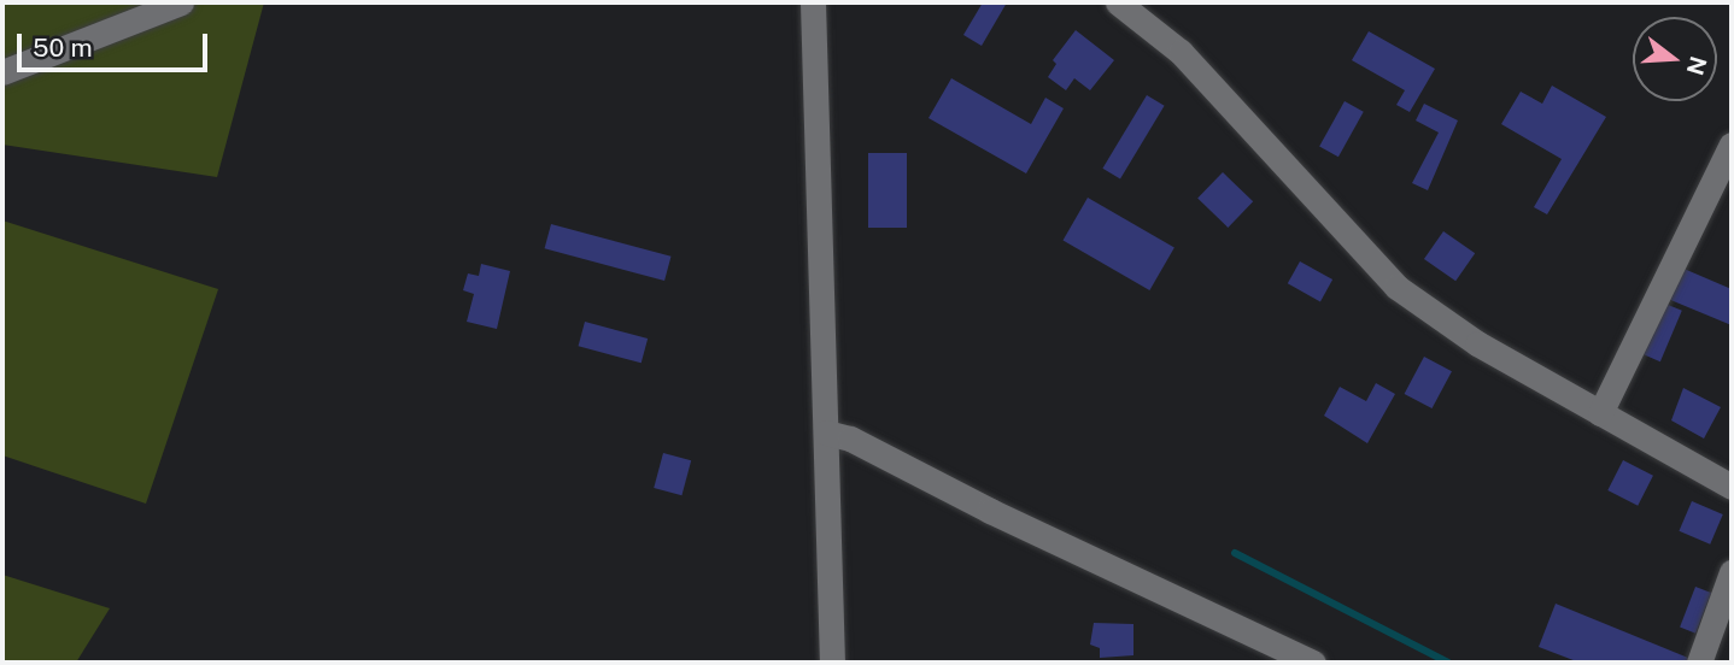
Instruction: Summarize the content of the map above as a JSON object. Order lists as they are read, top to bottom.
{
  "scale_bar": "50 m",
  "north": "right"
}
